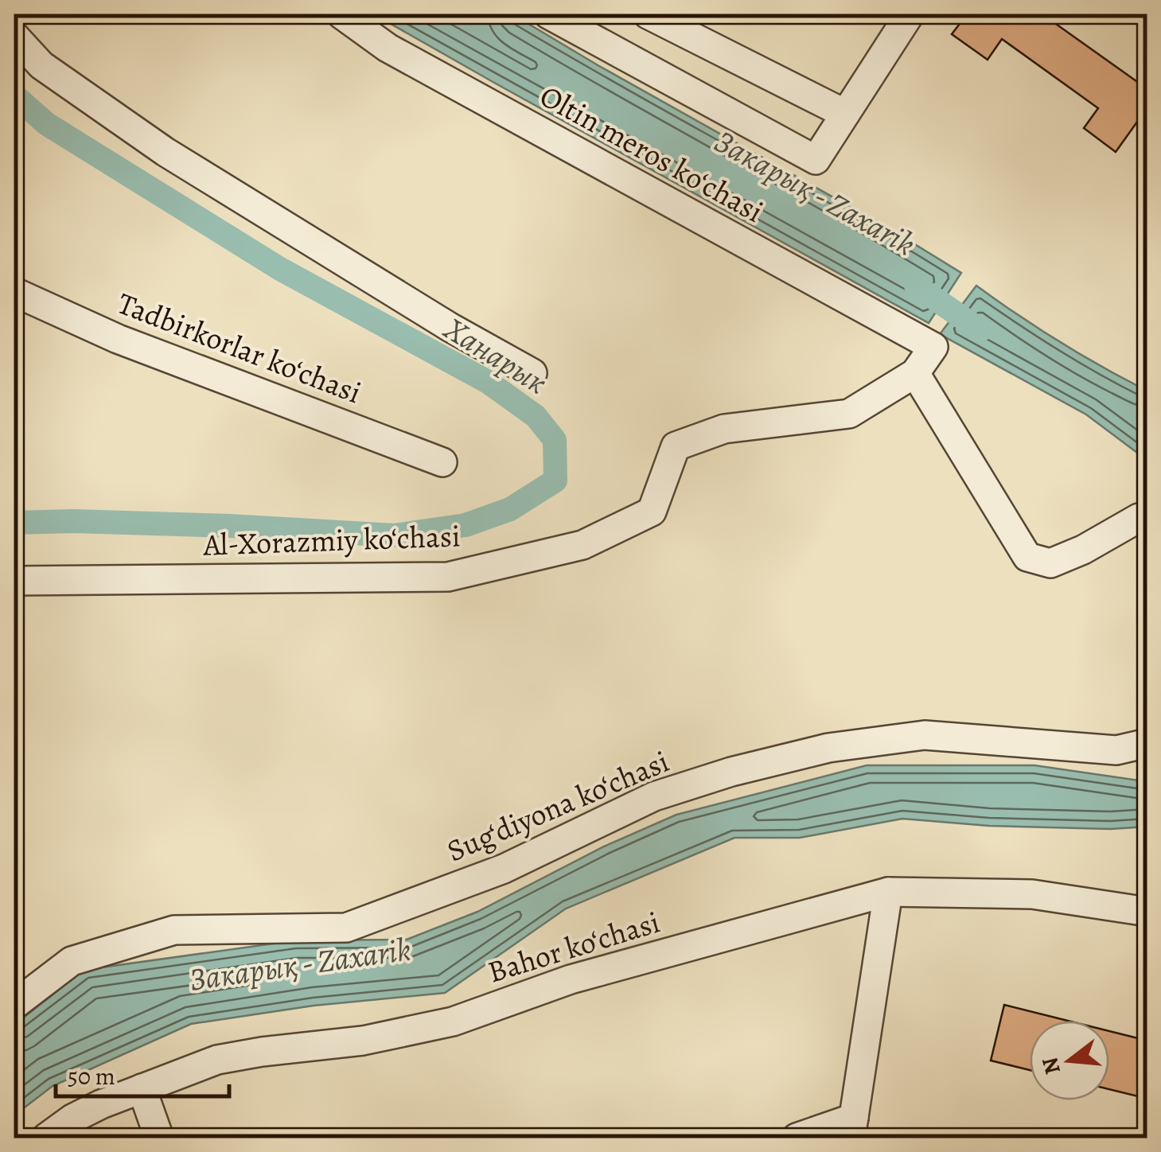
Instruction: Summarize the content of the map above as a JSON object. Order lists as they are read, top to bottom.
{
  "streets": {
    "street": [
      "Oltin meros ko‘chasi",
      "Tadbirkorlar ko‘chasi",
      "Al-Xorazmiy ko‘chasi",
      "Sug‘diyona ko‘chasi",
      "Bahor ko‘chasi"
    ]
  },
  "crossings": [
    ["Oltin meros ko‘chasi", "Al-Xorazmiy ko‘chasi"]
  ],
  "water": ["Закарық - Zaxarik", "Ханарык"],
  "scale_bar": "50 m",
  "north": "left"
}
